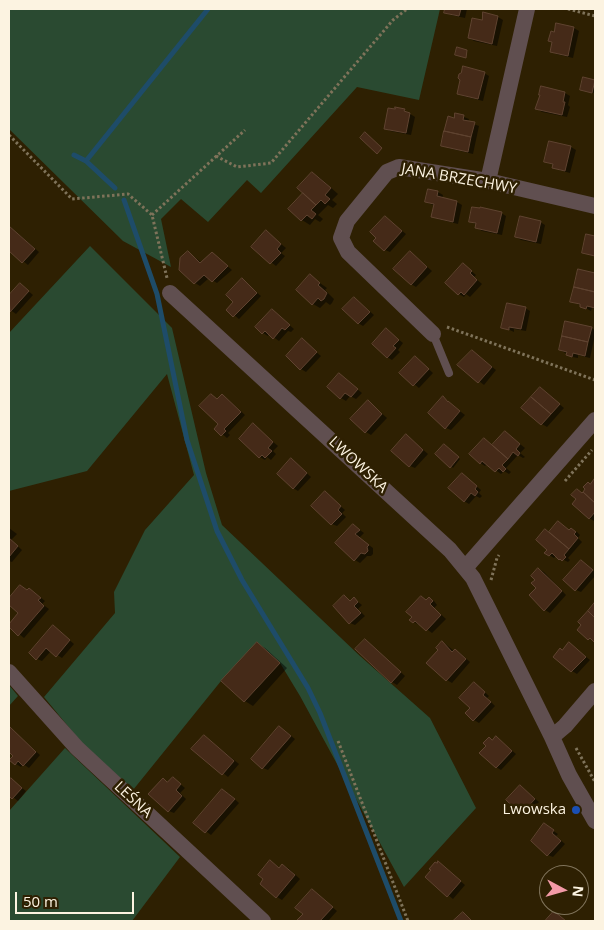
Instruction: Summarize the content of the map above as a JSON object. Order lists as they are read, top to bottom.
{
  "streets": {
    "street": ["JANA BRZECHWY", "LWOWSKA", "LEŚNA"]
  },
  "places": ["Lwowska"],
  "scale_bar": "50 m",
  "north": "right"
}
